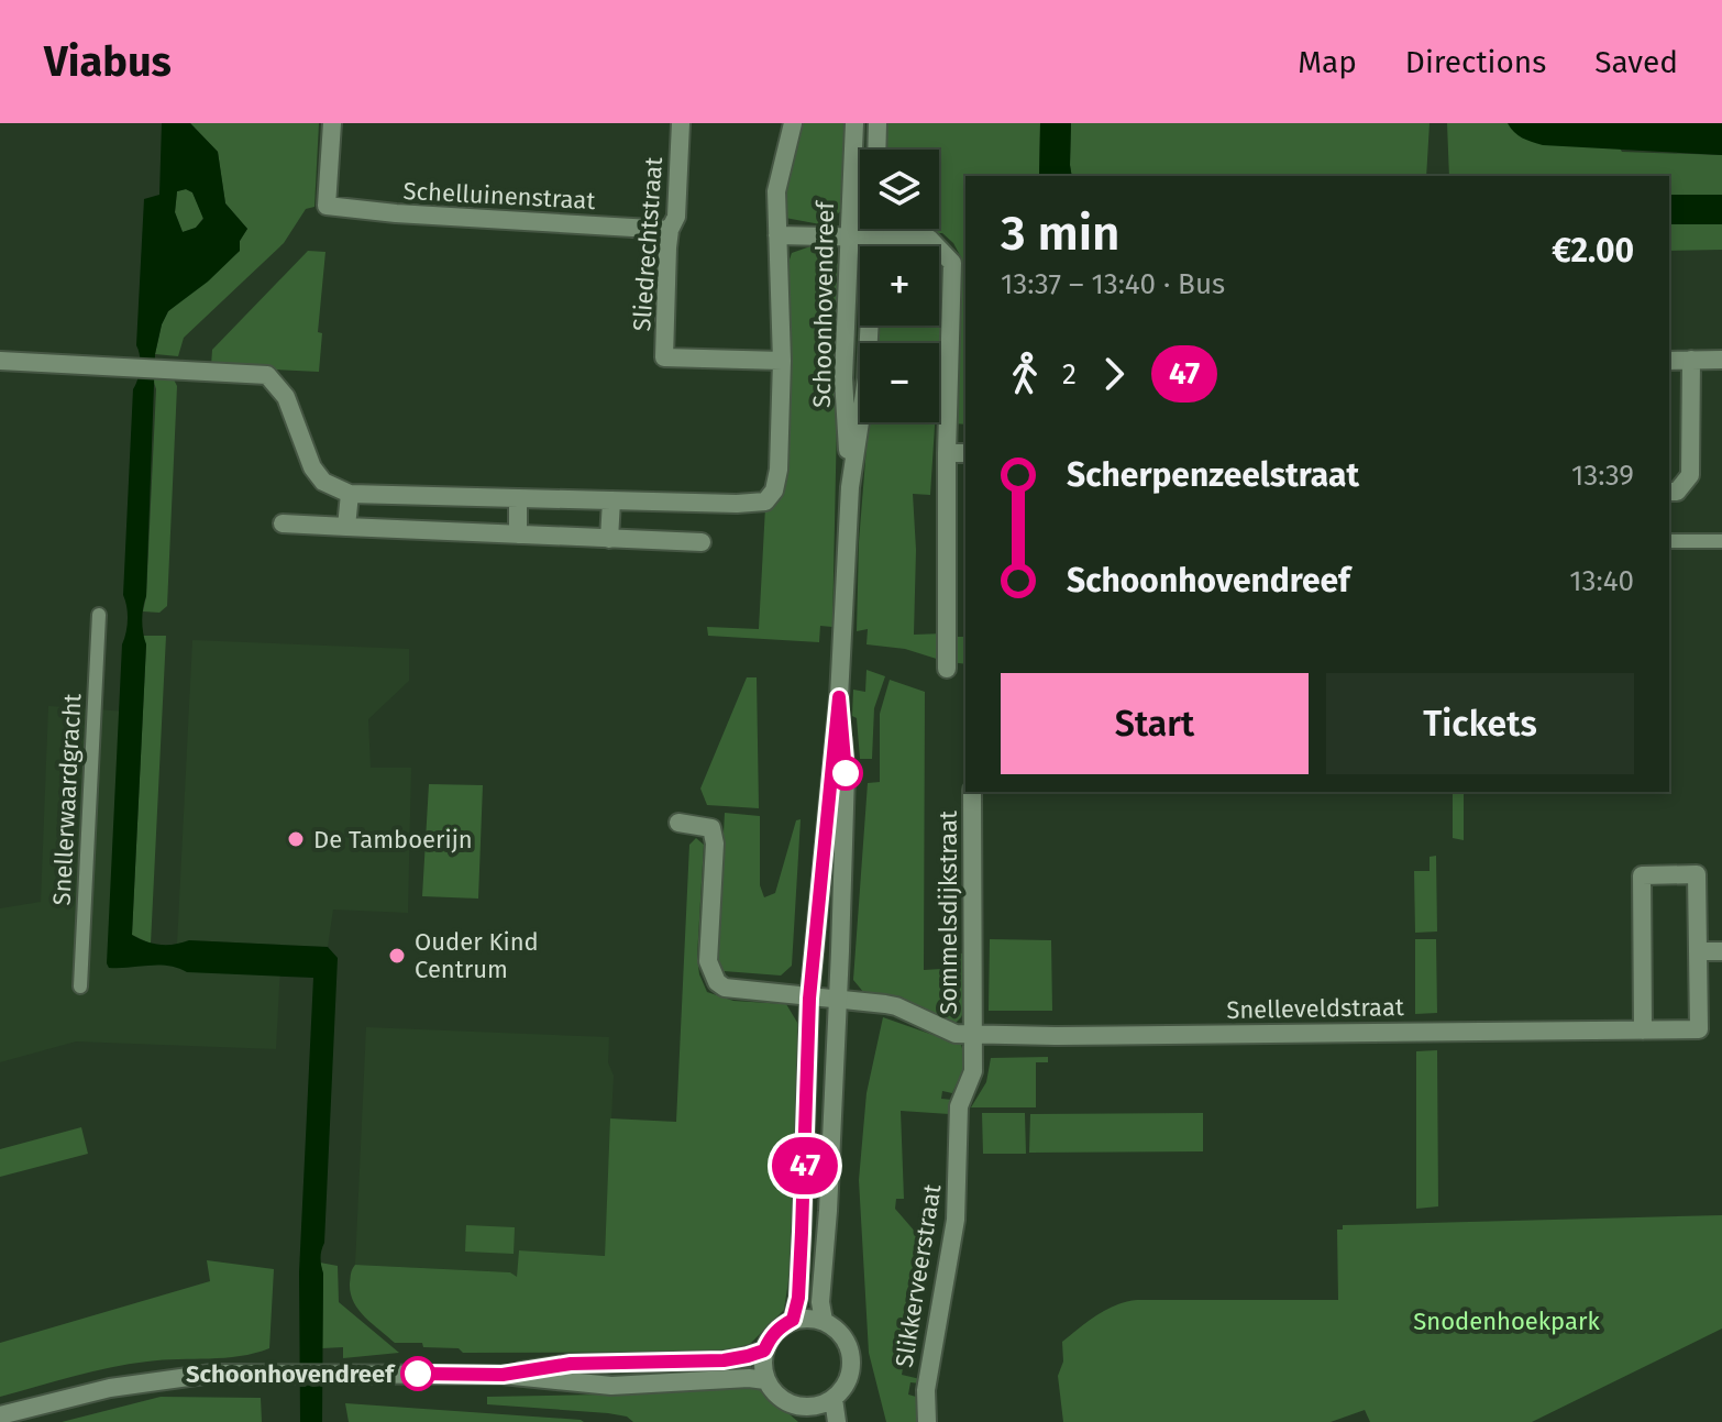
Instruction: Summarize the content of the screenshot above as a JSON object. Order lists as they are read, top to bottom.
{
  "streets": {
    "street": [
      "Schelluinenstraat",
      "Sliedrechtstraat",
      "Schoonhovendreef",
      "Snellerwaardgracht",
      "Sommelsdijkstraat",
      "Snelleveldstraat",
      "Slikkerveerstraat"
    ]
  },
  "crossings": [
    ["Schelluinenstraat", "Sliedrechtstraat"],
    ["Schoonhovendreef", "Snelleveldstraat"],
    ["Sommelsdijkstraat", "Snelleveldstraat"],
    ["Sommelsdijkstraat", "Slikkerveerstraat"],
    ["Snelleveldstraat", "Slikkerveerstraat"]
  ],
  "parks": ["Snodenhoekpark"],
  "places": ["De Tamboerijn", "Ouder Kind Centrum", "Schoonhovendreef"],
  "lines": ["bus line 47"],
  "page": {
    "header": "Viabus",
    "nav": ["Map", "Directions", "Saved"],
    "on_map": "47",
    "map_buttons": ["+", "−"],
    "heading": ["3 min", "13:37 – 13:40 · Bus", "€2.00"],
    "legs": ["2", "47"],
    "list": [
      {
        "name": "Scherpenzeelstraat",
        "value": "13:39"
      },
      {
        "name": "Schoonhovendreef",
        "value": "13:40"
      }
    ],
    "buttons": ["Start", "Tickets"]
  }
}
